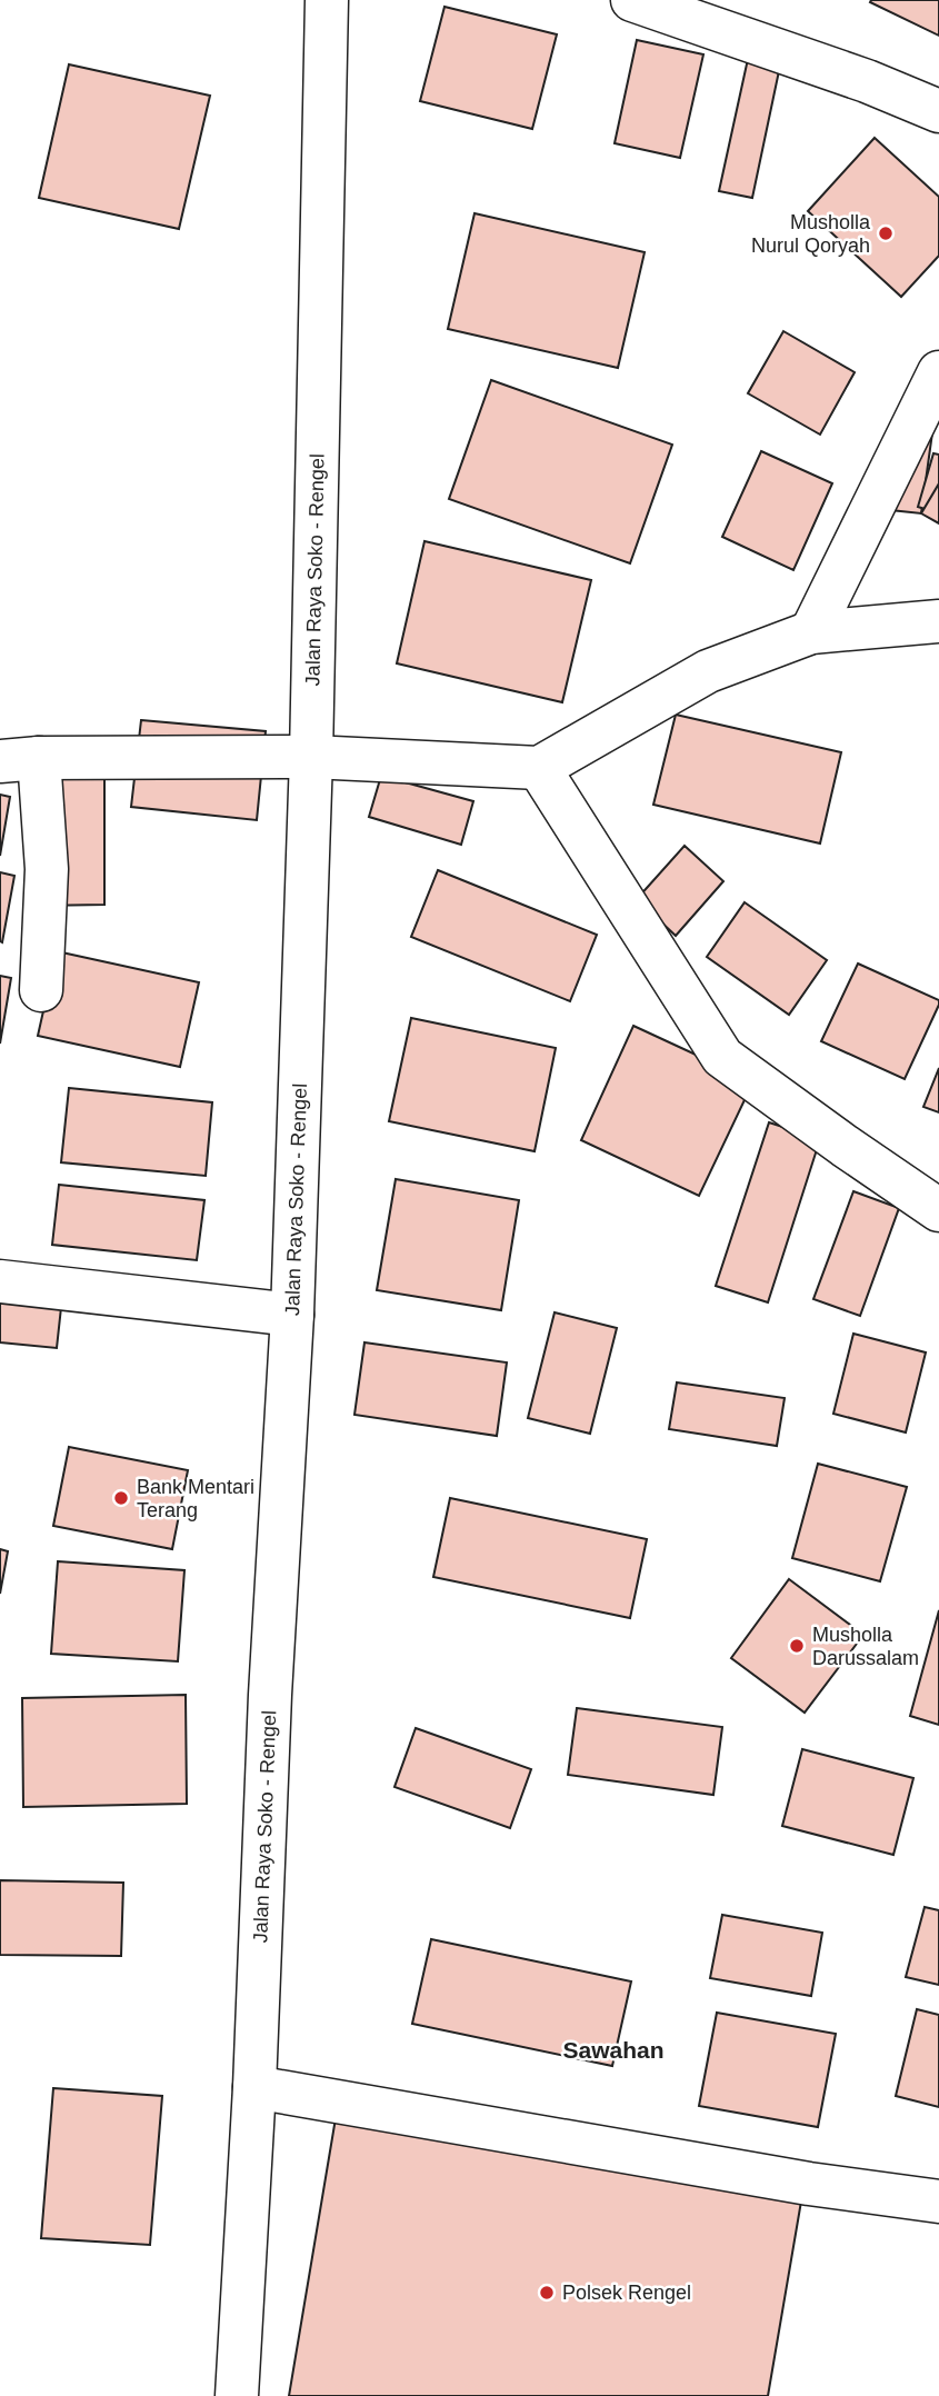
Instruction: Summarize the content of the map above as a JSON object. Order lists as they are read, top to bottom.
{
  "streets": {
    "street": ["Jalan Raya Soko - Rengel"]
  },
  "districts": ["Sawahan"],
  "places": [
    "Musholla Nurul Qoryah",
    "Bank Mentari Terang",
    "Musholla Darussalam",
    "Polsek Rengel"
  ]
}
